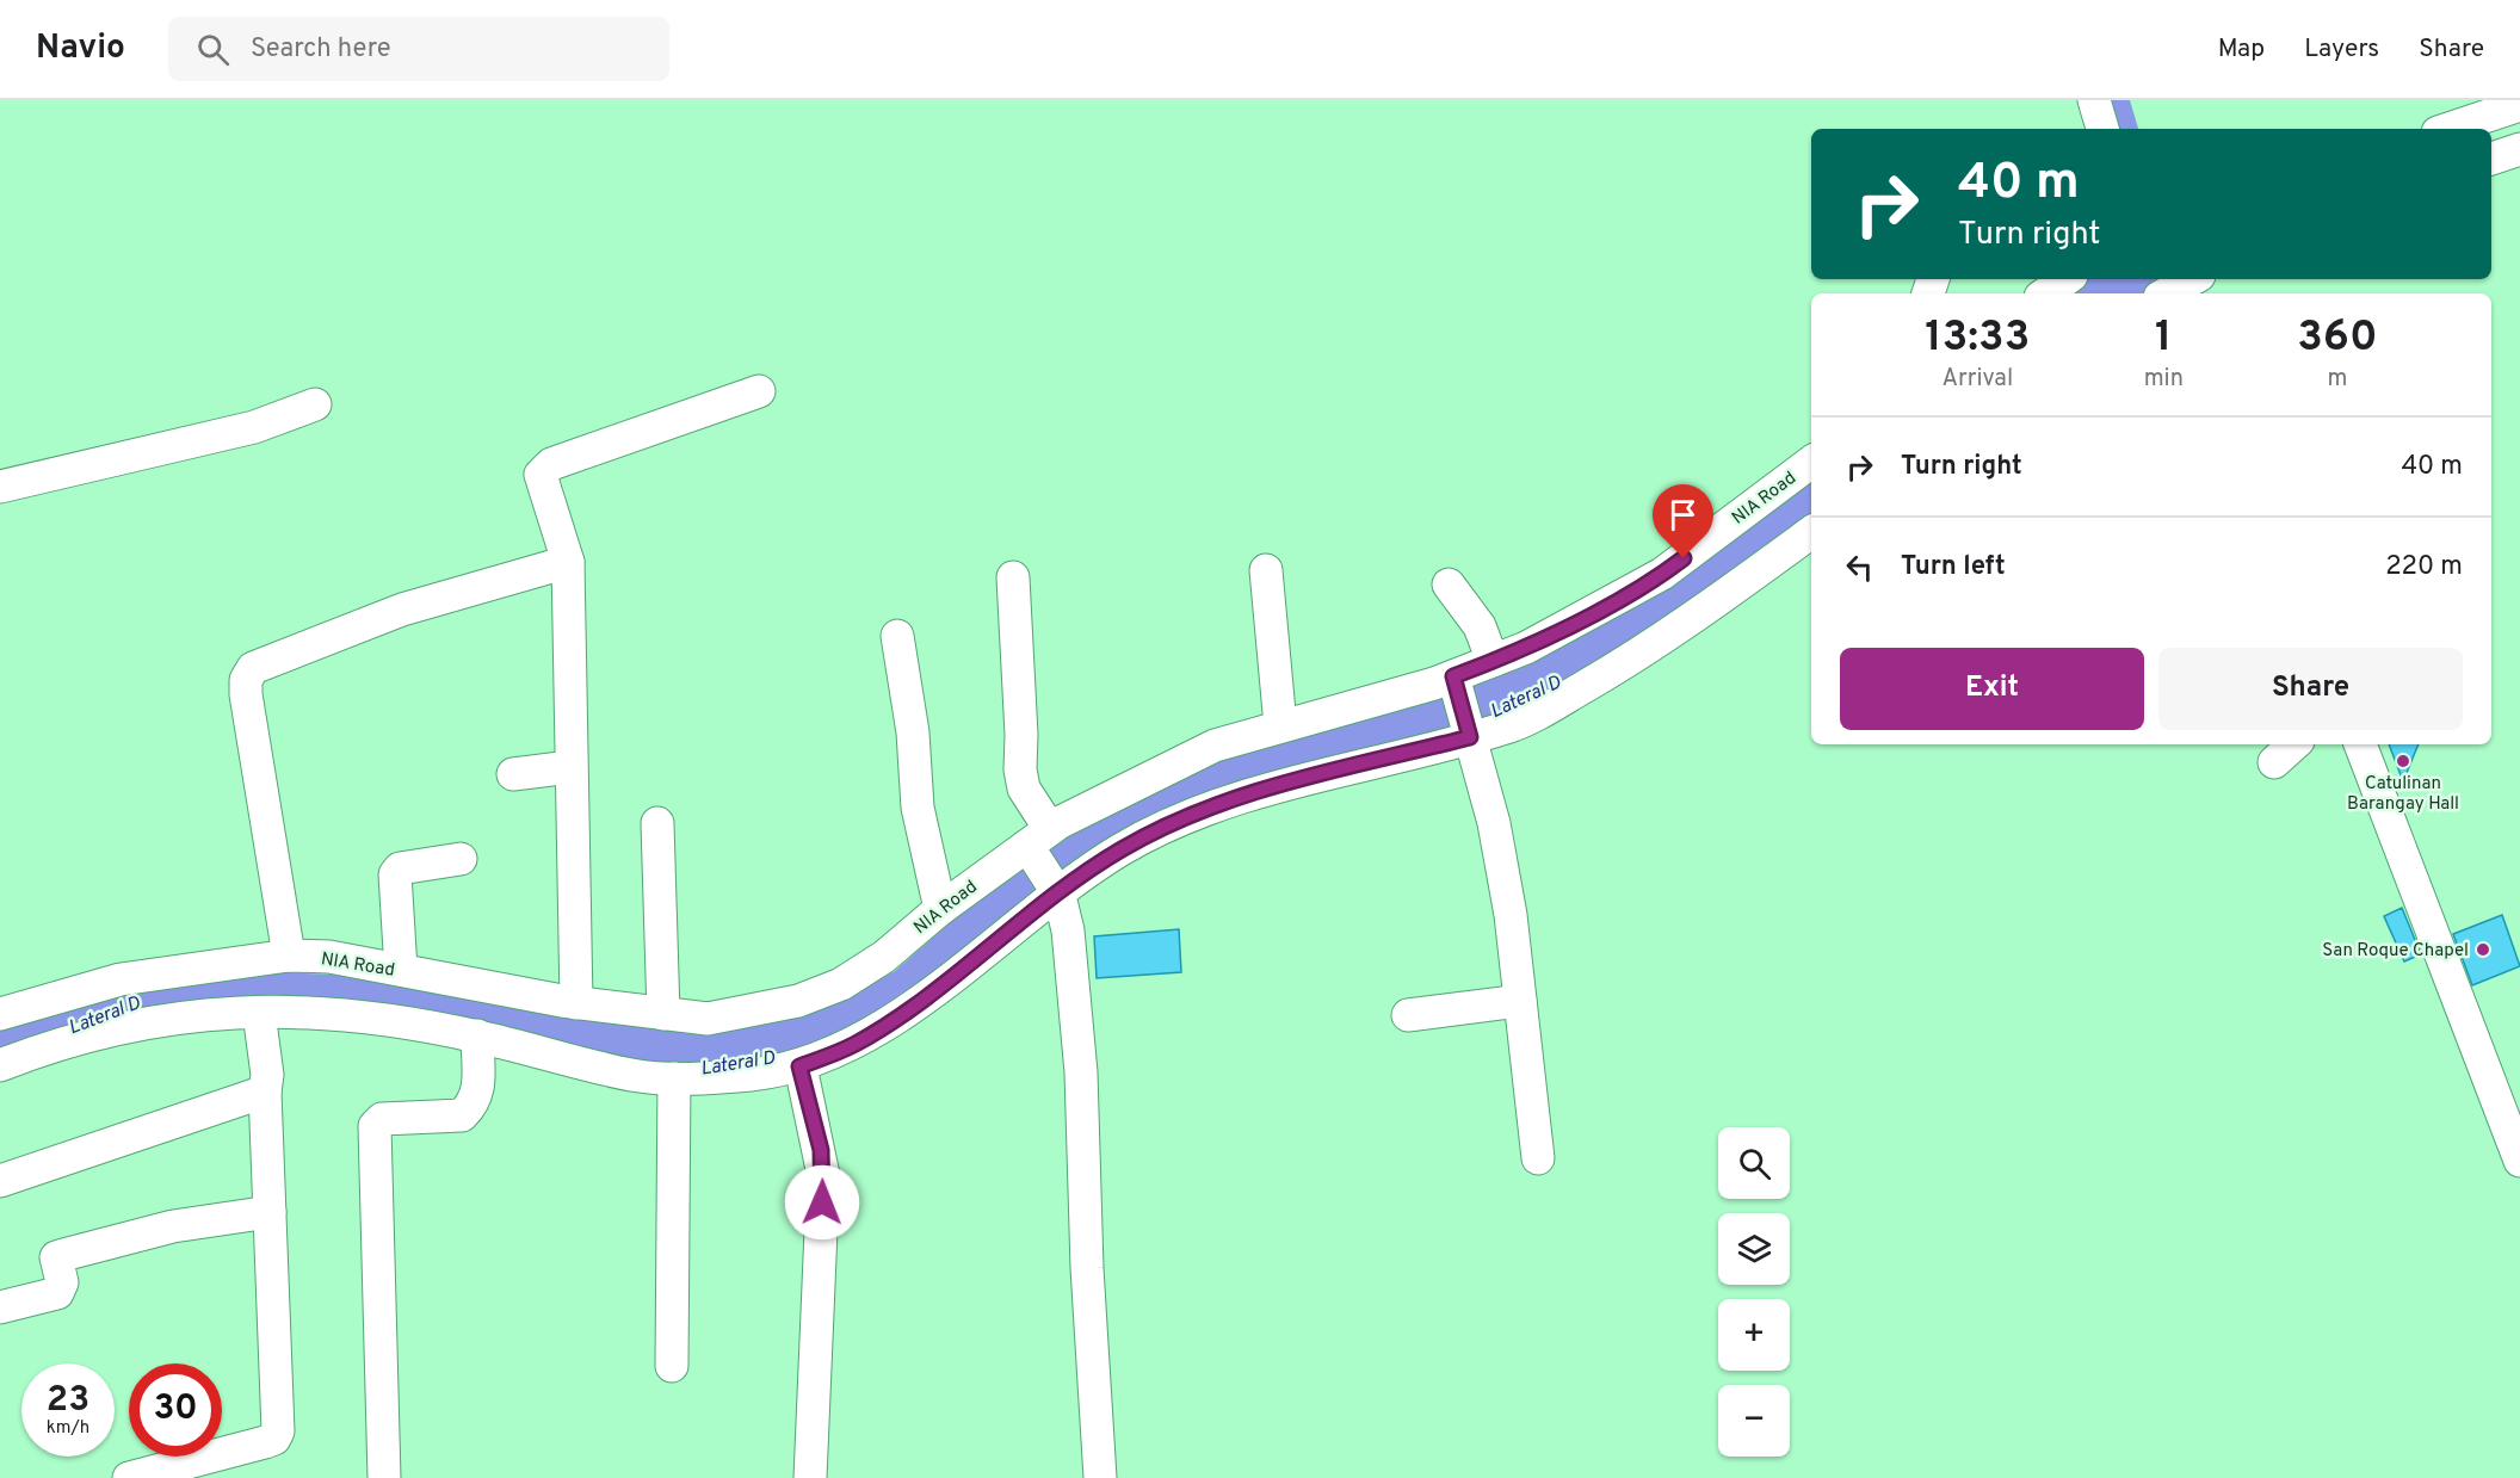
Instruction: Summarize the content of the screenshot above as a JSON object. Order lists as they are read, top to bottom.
{
  "streets": {
    "street": ["NIA Road"]
  },
  "water": ["Lateral D"],
  "places": ["Catulinan Barangay Hall", "San Roque Chapel"],
  "page": {
    "header": "Navio",
    "search": "Search here",
    "nav": ["Map", "Layers", "Share"],
    "turn": ["40 m", "Turn right"],
    "eta": [
      "13:33",
      "Arrival",
      "1",
      "min",
      "360",
      "m"
    ],
    "list": [
      {
        "name": "Turn right",
        "value": "40 m"
      },
      {
        "name": "Turn left",
        "value": "220 m"
      }
    ],
    "buttons": ["Exit", "Share"],
    "map_buttons": ["+", "−"],
    "speed": "23 km/h",
    "limit": "30"
  }
}
